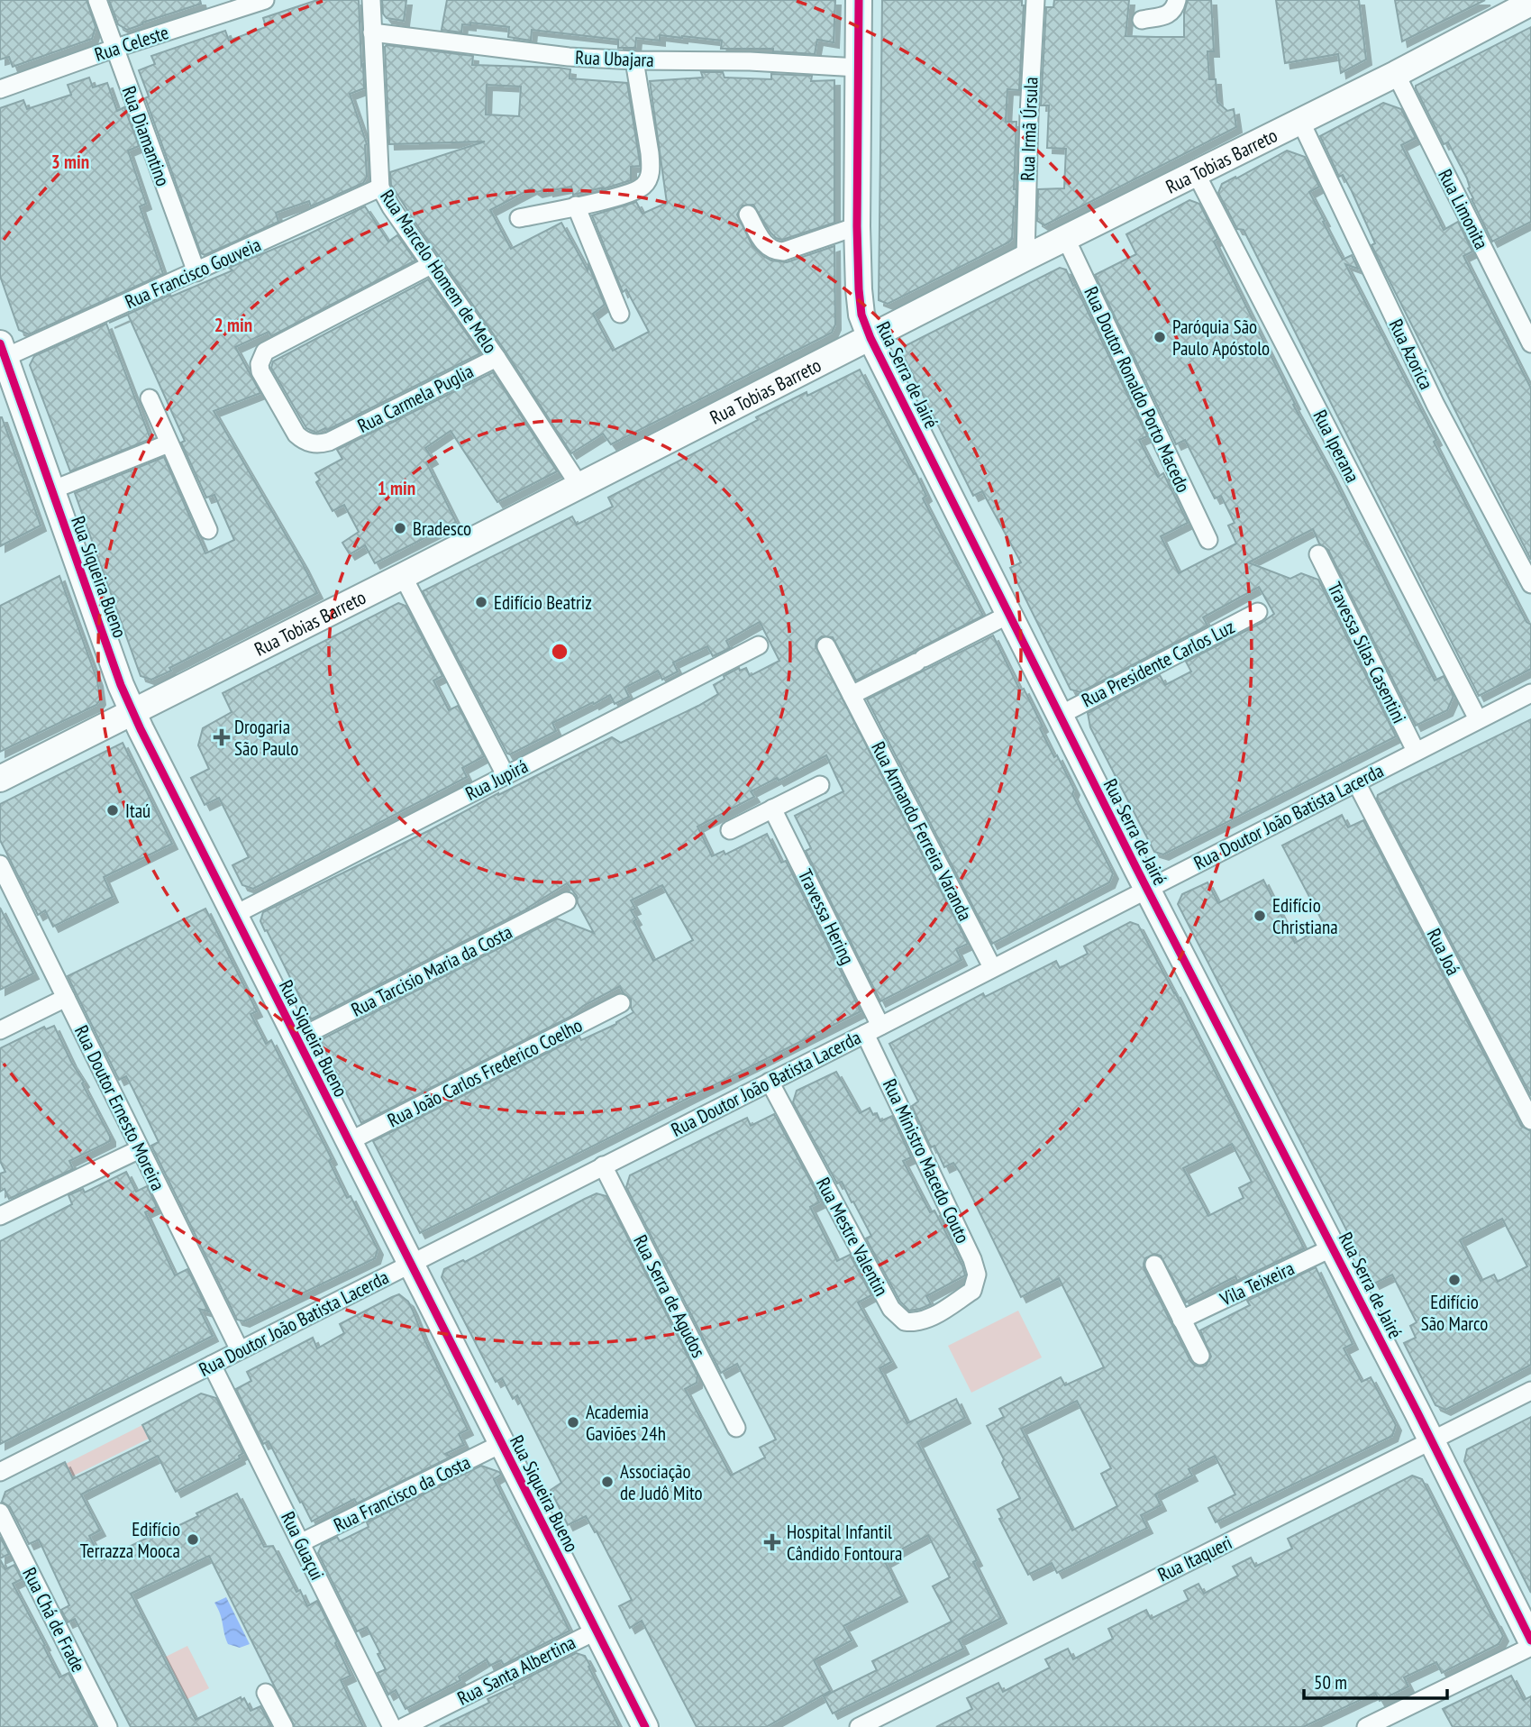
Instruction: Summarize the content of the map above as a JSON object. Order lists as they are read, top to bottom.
{
  "streets": {
    "main road": ["Rua Tobias Barreto", "Rua Serra de Jairé", "Rua Siqueira Bueno"],
    "street": [
      "Rua Celeste",
      "Rua Ubajara",
      "Rua Irmã Úrsula",
      "Rua Diamantino",
      "Rua Limonita",
      "Rua Marcelo Homem de Melo",
      "Rua Francisco Gouveia",
      "Rua Azorica",
      "Rua Doutor Ronaldo Porto Macedo",
      "Rua Carmela Puglia",
      "Rua Iperana",
      "Travessa Silas Casentini",
      "Rua Presidente Carlos Luz",
      "Rua Jupirá",
      "Rua Doutor João Batista Lacerda",
      "Rua Armando Ferreira Varanda",
      "Travessa Hering",
      "Rua Joá",
      "Rua Tarcisio Maria da Costa",
      "Rua João Carlos Frederico Coelho",
      "Rua Doutor Ernesto Moreira",
      "Rua Ministro Macedo Couto",
      "Rua Mestre Valentin",
      "Vila Teixeira",
      "Rua Serra de Agudos",
      "Rua Francisco da Costa",
      "Rua Guaçui",
      "Rua Itaqueri",
      "Rua Chá de Frade",
      "Rua Santa Albertina"
    ]
  },
  "crossings": [
    ["Rua Celeste", "Rua Diamantino"],
    ["Rua Ubajara", "Rua Marcelo Homem de Melo"],
    ["Rua Ubajara", "Rua Serra de Jairé"],
    ["Rua Irmã Úrsula", "Rua Tobias Barreto"],
    ["Rua Diamantino", "Rua Francisco Gouveia"],
    ["Rua Tobias Barreto", "Rua Limonita"],
    ["Rua Tobias Barreto", "Rua Marcelo Homem de Melo"],
    ["Rua Tobias Barreto", "Rua Azorica"],
    ["Rua Tobias Barreto", "Rua Serra de Jairé"],
    ["Rua Tobias Barreto", "Rua Doutor Ronaldo Porto Macedo"],
    ["Rua Tobias Barreto", "Rua Iperana"],
    ["Rua Tobias Barreto", "Rua Siqueira Bueno"],
    ["Rua Marcelo Homem de Melo", "Rua Francisco Gouveia"],
    ["Rua Marcelo Homem de Melo", "Rua Carmela Puglia"],
    ["Rua Francisco Gouveia", "Rua Siqueira Bueno"],
    ["Rua Serra de Jairé", "Rua Presidente Carlos Luz"],
    ["Rua Serra de Jairé", "Rua Doutor João Batista Lacerda"],
    ["Rua Serra de Jairé", "Vila Teixeira"],
    ["Rua Serra de Jairé", "Rua Itaqueri"],
    ["Rua Iperana", "Rua Doutor João Batista Lacerda"],
    ["Rua Siqueira Bueno", "Rua Jupirá"],
    ["Rua Siqueira Bueno", "Rua Doutor João Batista Lacerda"],
    ["Rua Siqueira Bueno", "Rua Tarcisio Maria da Costa"],
    ["Rua Siqueira Bueno", "Rua João Carlos Frederico Coelho"],
    ["Rua Siqueira Bueno", "Rua Francisco da Costa"],
    ["Rua Siqueira Bueno", "Rua Santa Albertina"],
    ["Travessa Silas Casentini", "Rua Doutor João Batista Lacerda"],
    ["Rua Doutor João Batista Lacerda", "Rua Armando Ferreira Varanda"],
    ["Rua Doutor João Batista Lacerda", "Travessa Hering"],
    ["Rua Doutor João Batista Lacerda", "Rua Joá"],
    ["Rua Doutor João Batista Lacerda", "Rua Doutor Ernesto Moreira"],
    ["Rua Doutor João Batista Lacerda", "Rua Ministro Macedo Couto"],
    ["Rua Doutor João Batista Lacerda", "Rua Mestre Valentin"],
    ["Rua Doutor João Batista Lacerda", "Rua Serra de Agudos"],
    ["Rua Doutor João Batista Lacerda", "Rua Guaçui"],
    ["Travessa Hering", "Rua Ministro Macedo Couto"],
    ["Rua Ministro Macedo Couto", "Rua Mestre Valentin"],
    ["Rua Francisco da Costa", "Rua Guaçui"]
  ],
  "places": {
    "other": [
      "Paróquia São Paulo Apóstolo",
      "Bradesco",
      "Edifício Beatriz",
      "Itaú",
      "Edifício Christiana",
      "Edifício São Marco",
      "Academia Gaviões 24h",
      "Associação de Judô Mito",
      "Edifício Terrazza Mooca"
    ],
    "health": ["Drogaria São Paulo", "Hospital Infantil Cândido Fontoura"]
  },
  "scale_bar": "50 m",
  "rings": ["3 min", "2 min", "1 min"]
}
